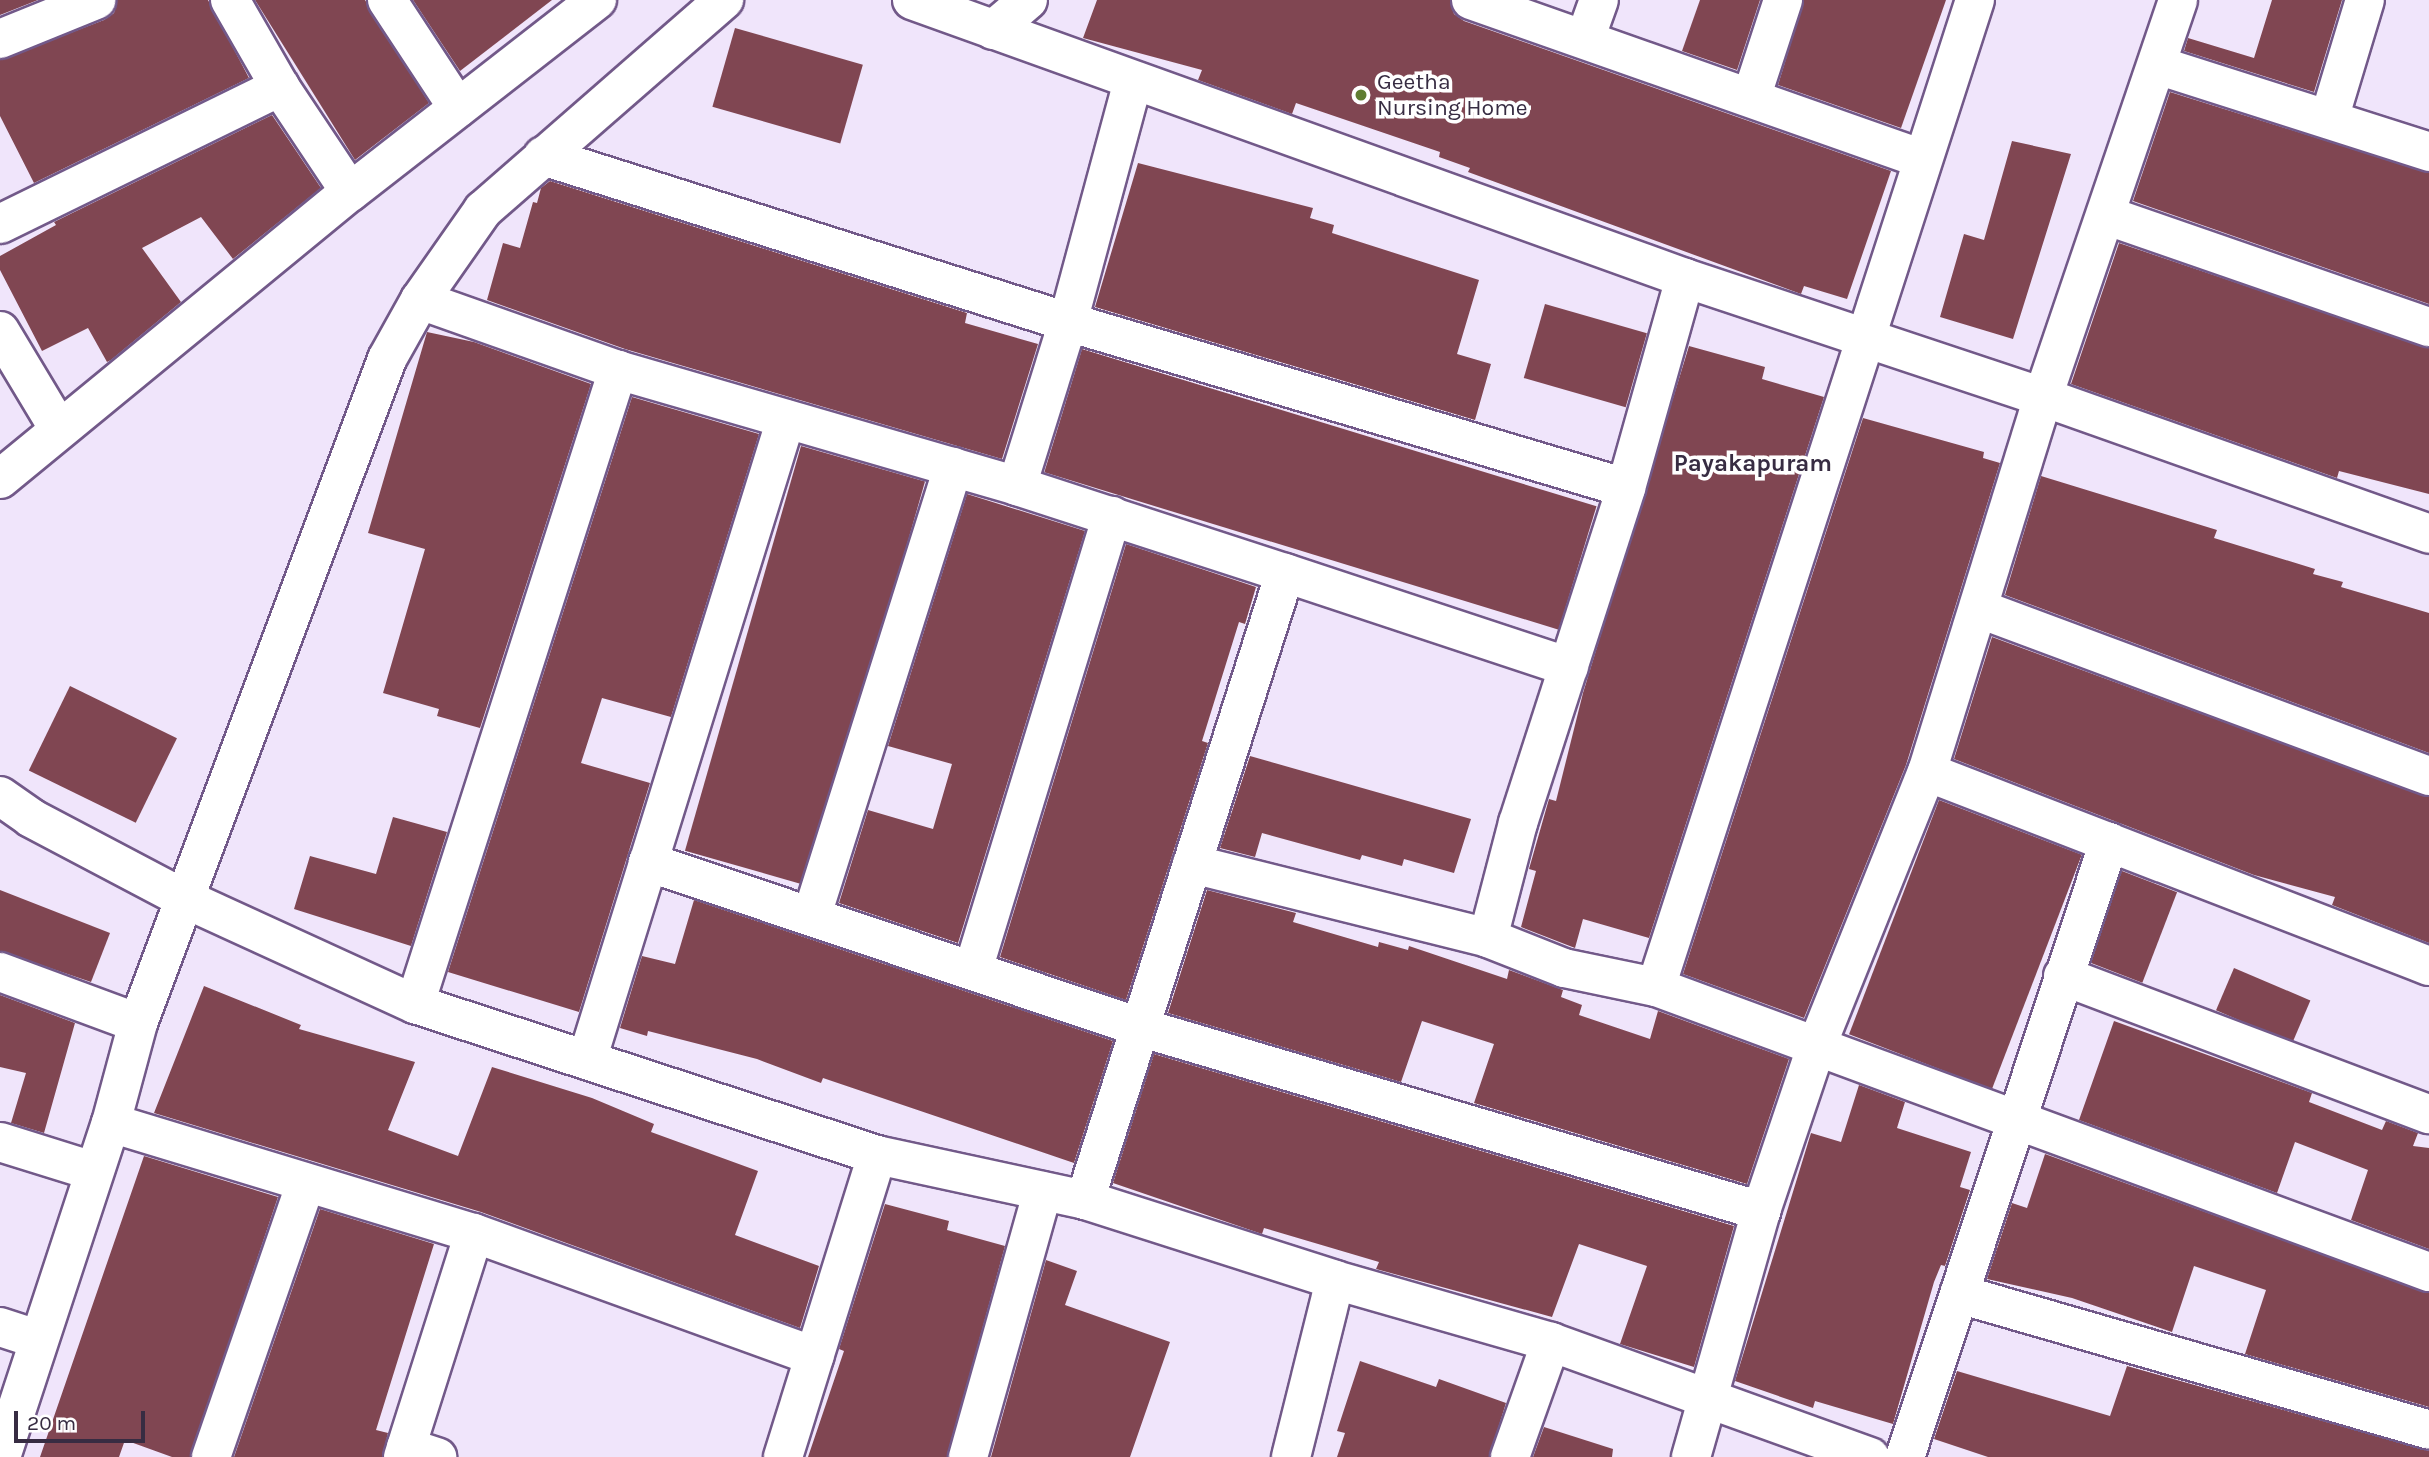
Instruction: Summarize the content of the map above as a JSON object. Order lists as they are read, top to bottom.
{
  "districts": ["Payakapuram"],
  "places": ["Geetha Nursing Home"],
  "scale_bar": "20 m"
}
